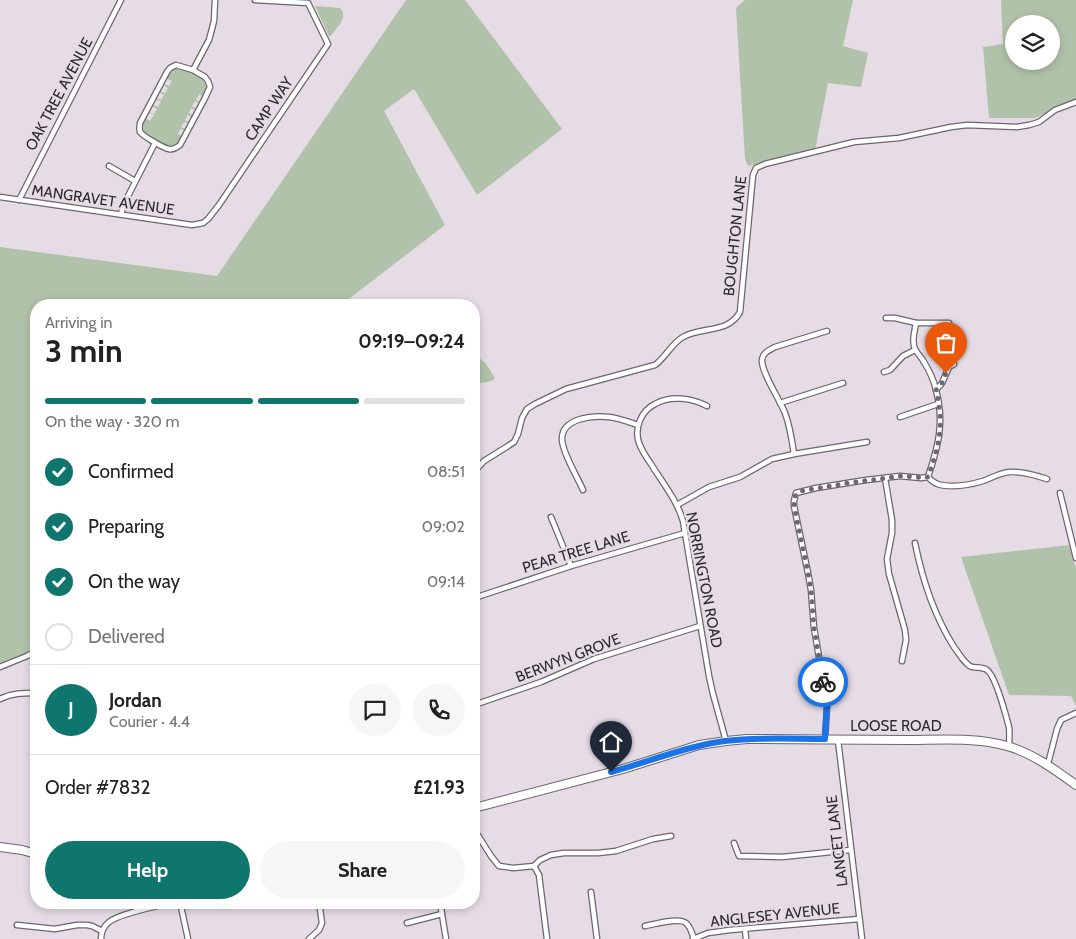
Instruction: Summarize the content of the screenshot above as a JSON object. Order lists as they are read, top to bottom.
{
  "streets": {
    "highway": ["LOOSE ROAD"],
    "street": [
      "OAK TREE AVENUE",
      "CAMP WAY",
      "MANGRAVET AVENUE",
      "BOUGHTON LANE",
      "PEAR TREE LANE",
      "NORRINGTON ROAD",
      "BERWYN GROVE",
      "LANCET LANE",
      "ANGLESEY AVENUE"
    ]
  },
  "crossings": [
    ["OAK TREE AVENUE", "MANGRAVET AVENUE"],
    ["CAMP WAY", "MANGRAVET AVENUE"],
    ["PEAR TREE LANE", "NORRINGTON ROAD"],
    ["NORRINGTON ROAD", "BERWYN GROVE"],
    ["NORRINGTON ROAD", "LOOSE ROAD"],
    ["LOOSE ROAD", "LANCET LANE"],
    ["LANCET LANE", "ANGLESEY AVENUE"]
  ],
  "page": {
    "heading": ["3 min", "Arriving in", "09:19–09:24"],
    "panel": [
      "Jordan",
      "Courier · 4.4",
      "Order #7832",
      "£21.93"
    ],
    "bar": "On the way · 320 m",
    "list": [
      ["Confirmed", "08:51"],
      ["Preparing", "09:02"],
      ["On the way", "09:14"],
      "Delivered"
    ],
    "round": "J",
    "buttons": ["Help", "Share"]
  }
}
